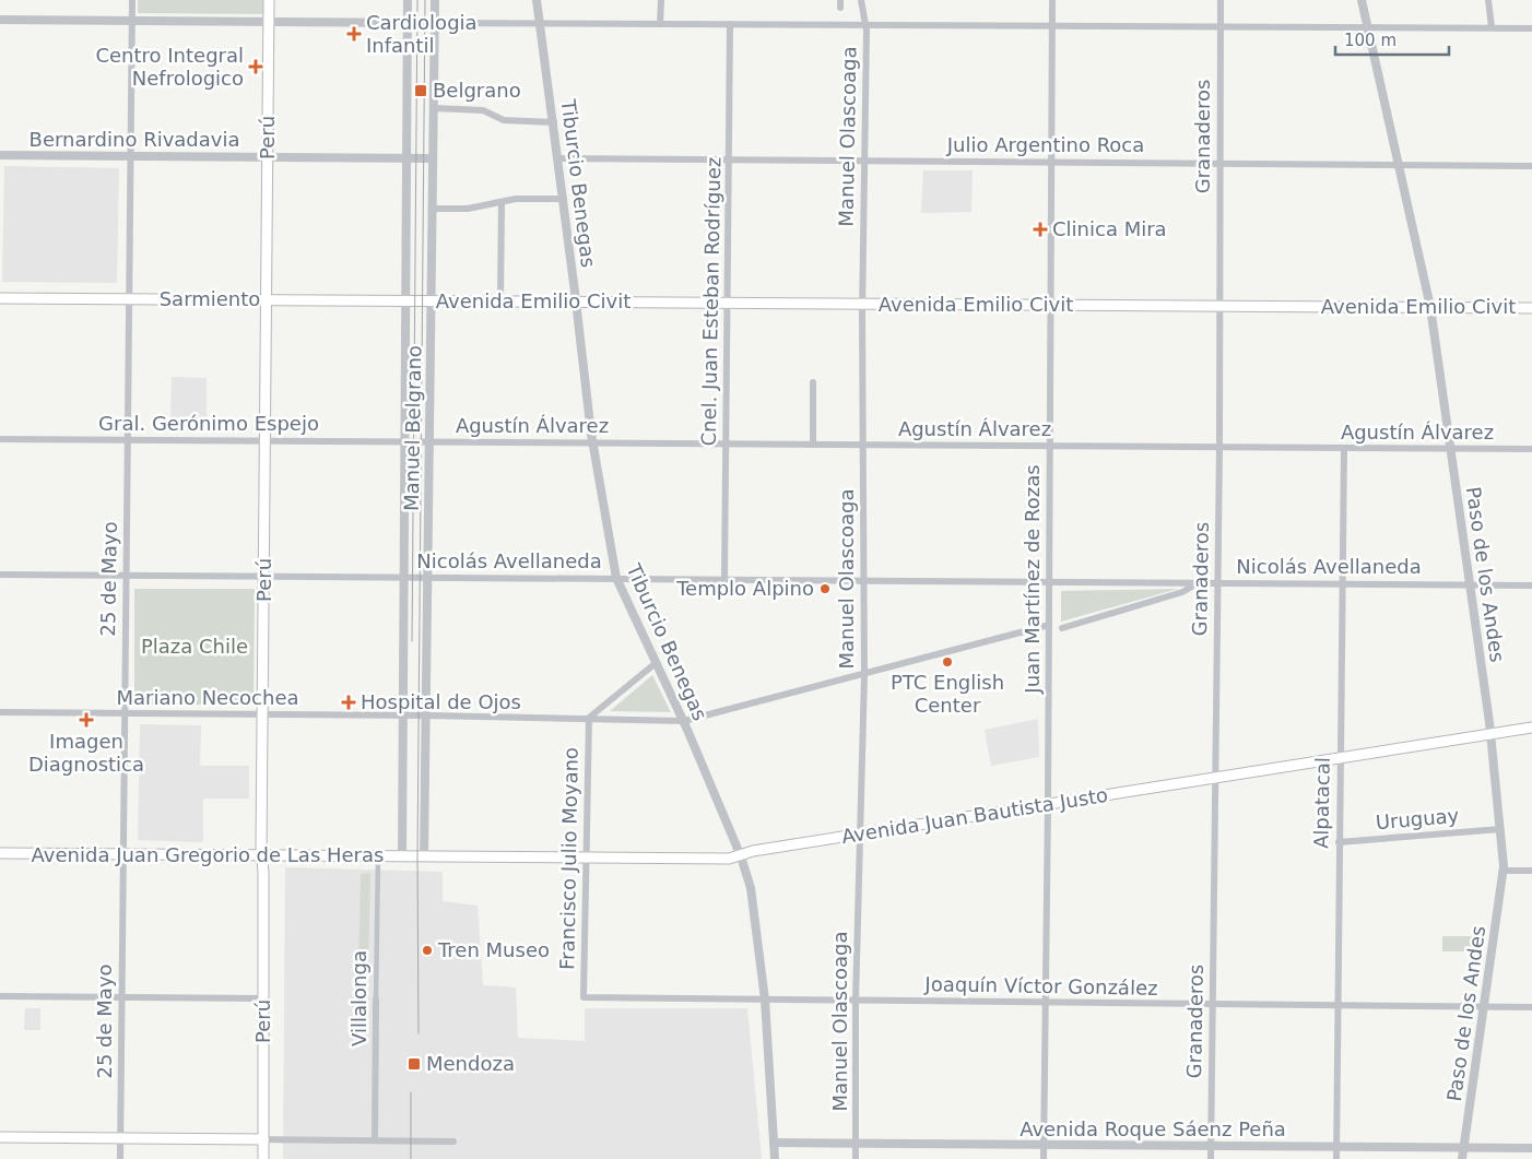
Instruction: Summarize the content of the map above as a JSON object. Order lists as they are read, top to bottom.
{
  "streets": {
    "main road": [
      "Perú",
      "Sarmiento",
      "Avenida Emilio Civit",
      "Avenida Juan Bautista Justo",
      "Avenida Juan Gregorio de Las Heras"
    ],
    "street": [
      "Manuel Olascoaga",
      "Granaderos",
      "Bernardino Rivadavia",
      "Julio Argentino Roca",
      "Tiburcio Benegas",
      "Cnel. Juan Esteban Rodríguez",
      "Gral. Gerónimo Espejo",
      "Agustín Álvarez",
      "Manuel Belgrano",
      "Nicolás Avellaneda",
      "Paso de los Andes",
      "25 de Mayo",
      "Juan Martínez de Rozas",
      "Mariano Necochea",
      "Alpatacal",
      "Uruguay",
      "Francisco Julio Moyano",
      "Joaquín Víctor González",
      "Villalonga",
      "Avenida Roque Sáenz Peña"
    ]
  },
  "crossings": [
    ["Manuel Olascoaga", "Julio Argentino Roca"],
    ["Manuel Olascoaga", "Avenida Emilio Civit"],
    ["Manuel Olascoaga", "Agustín Álvarez"],
    ["Manuel Olascoaga", "Nicolás Avellaneda"],
    ["Manuel Olascoaga", "Mariano Necochea"],
    ["Manuel Olascoaga", "Avenida Juan Bautista Justo"],
    ["Manuel Olascoaga", "Joaquín Víctor González"],
    ["Manuel Olascoaga", "Avenida Roque Sáenz Peña"],
    ["Granaderos", "Julio Argentino Roca"],
    ["Granaderos", "Avenida Emilio Civit"],
    ["Granaderos", "Agustín Álvarez"],
    ["Granaderos", "Nicolás Avellaneda"],
    ["Granaderos", "Avenida Juan Bautista Justo"],
    ["Granaderos", "Joaquín Víctor González"],
    ["Granaderos", "Avenida Roque Sáenz Peña"],
    ["Perú", "Bernardino Rivadavia"],
    ["Perú", "Sarmiento"],
    ["Perú", "Gral. Gerónimo Espejo"],
    ["Perú", "Nicolás Avellaneda"],
    ["Perú", "Mariano Necochea"],
    ["Perú", "Avenida Juan Gregorio de Las Heras"],
    ["Bernardino Rivadavia", "Manuel Belgrano"],
    ["Bernardino Rivadavia", "25 de Mayo"],
    ["Julio Argentino Roca", "Tiburcio Benegas"],
    ["Julio Argentino Roca", "Cnel. Juan Esteban Rodríguez"],
    ["Julio Argentino Roca", "Paso de los Andes"],
    ["Julio Argentino Roca", "Juan Martínez de Rozas"],
    ["Tiburcio Benegas", "Avenida Emilio Civit"],
    ["Tiburcio Benegas", "Agustín Álvarez"],
    ["Tiburcio Benegas", "Nicolás Avellaneda"],
    ["Tiburcio Benegas", "Mariano Necochea"],
    ["Tiburcio Benegas", "Avenida Juan Bautista Justo"],
    ["Tiburcio Benegas", "Joaquín Víctor González"],
    ["Tiburcio Benegas", "Avenida Roque Sáenz Peña"],
    ["Sarmiento", "Avenida Emilio Civit"],
    ["Sarmiento", "Manuel Belgrano"],
    ["Sarmiento", "25 de Mayo"],
    ["Avenida Emilio Civit", "Cnel. Juan Esteban Rodríguez"],
    ["Avenida Emilio Civit", "Manuel Belgrano"],
    ["Avenida Emilio Civit", "Paso de los Andes"],
    ["Avenida Emilio Civit", "Juan Martínez de Rozas"],
    ["Cnel. Juan Esteban Rodríguez", "Agustín Álvarez"],
    ["Cnel. Juan Esteban Rodríguez", "Nicolás Avellaneda"],
    ["Gral. Gerónimo Espejo", "Agustín Álvarez"],
    ["Gral. Gerónimo Espejo", "Manuel Belgrano"],
    ["Gral. Gerónimo Espejo", "25 de Mayo"],
    ["Agustín Álvarez", "Manuel Belgrano"],
    ["Agustín Álvarez", "Paso de los Andes"],
    ["Agustín Álvarez", "Juan Martínez de Rozas"],
    ["Agustín Álvarez", "Alpatacal"],
    ["Manuel Belgrano", "Nicolás Avellaneda"],
    ["Manuel Belgrano", "Mariano Necochea"],
    ["Manuel Belgrano", "Avenida Juan Bautista Justo"],
    ["Manuel Belgrano", "Avenida Juan Gregorio de Las Heras"],
    ["Nicolás Avellaneda", "Paso de los Andes"],
    ["Nicolás Avellaneda", "25 de Mayo"],
    ["Nicolás Avellaneda", "Juan Martínez de Rozas"],
    ["Nicolás Avellaneda", "Alpatacal"],
    ["Paso de los Andes", "Avenida Juan Bautista Justo"],
    ["Paso de los Andes", "Uruguay"],
    ["Paso de los Andes", "Joaquín Víctor González"],
    ["Paso de los Andes", "Avenida Roque Sáenz Peña"],
    ["25 de Mayo", "Mariano Necochea"],
    ["25 de Mayo", "Avenida Juan Gregorio de Las Heras"],
    ["Juan Martínez de Rozas", "Mariano Necochea"],
    ["Juan Martínez de Rozas", "Avenida Juan Bautista Justo"],
    ["Juan Martínez de Rozas", "Joaquín Víctor González"],
    ["Juan Martínez de Rozas", "Avenida Roque Sáenz Peña"],
    ["Mariano Necochea", "Francisco Julio Moyano"],
    ["Alpatacal", "Avenida Juan Bautista Justo"],
    ["Alpatacal", "Uruguay"],
    ["Alpatacal", "Joaquín Víctor González"],
    ["Alpatacal", "Avenida Roque Sáenz Peña"],
    ["Avenida Juan Bautista Justo", "Avenida Juan Gregorio de Las Heras"],
    ["Avenida Juan Bautista Justo", "Francisco Julio Moyano"],
    ["Avenida Juan Gregorio de Las Heras", "Villalonga"],
    ["Francisco Julio Moyano", "Joaquín Víctor González"]
  ],
  "parks": ["Plaza Chile"],
  "places": {
    "health": [
      "Cardiologia Infantil",
      "Centro Integral Nefrologico",
      "Clinica Mira",
      "Hospital de Ojos",
      "Imagen Diagnostica"
    ],
    "transit": ["Belgrano", "Mendoza"],
    "other": ["Templo Alpino", "PTC English Center", "Tren Museo"]
  },
  "scale_bar": "100 m"
}
